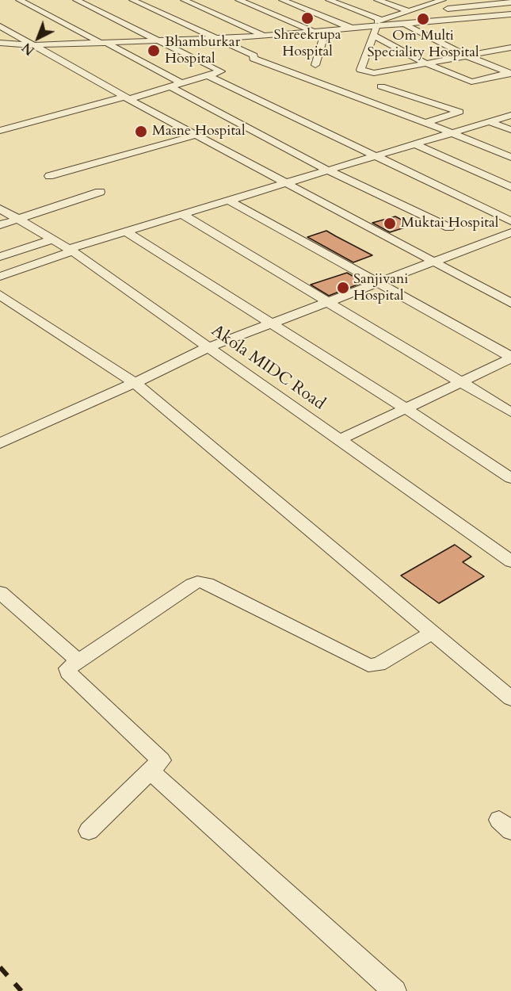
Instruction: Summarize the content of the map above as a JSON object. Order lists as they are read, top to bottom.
{
  "streets": {
    "street": ["Akola MIDC Road"]
  },
  "places": [
    "Shreekrupa Hospital",
    "Om Multi Speciality Hospital",
    "Bhamburkar Hospital",
    "Masne Hospital",
    "Muktai Hospital",
    "Sanjivani Hospital"
  ],
  "north": "bottom left"
}
